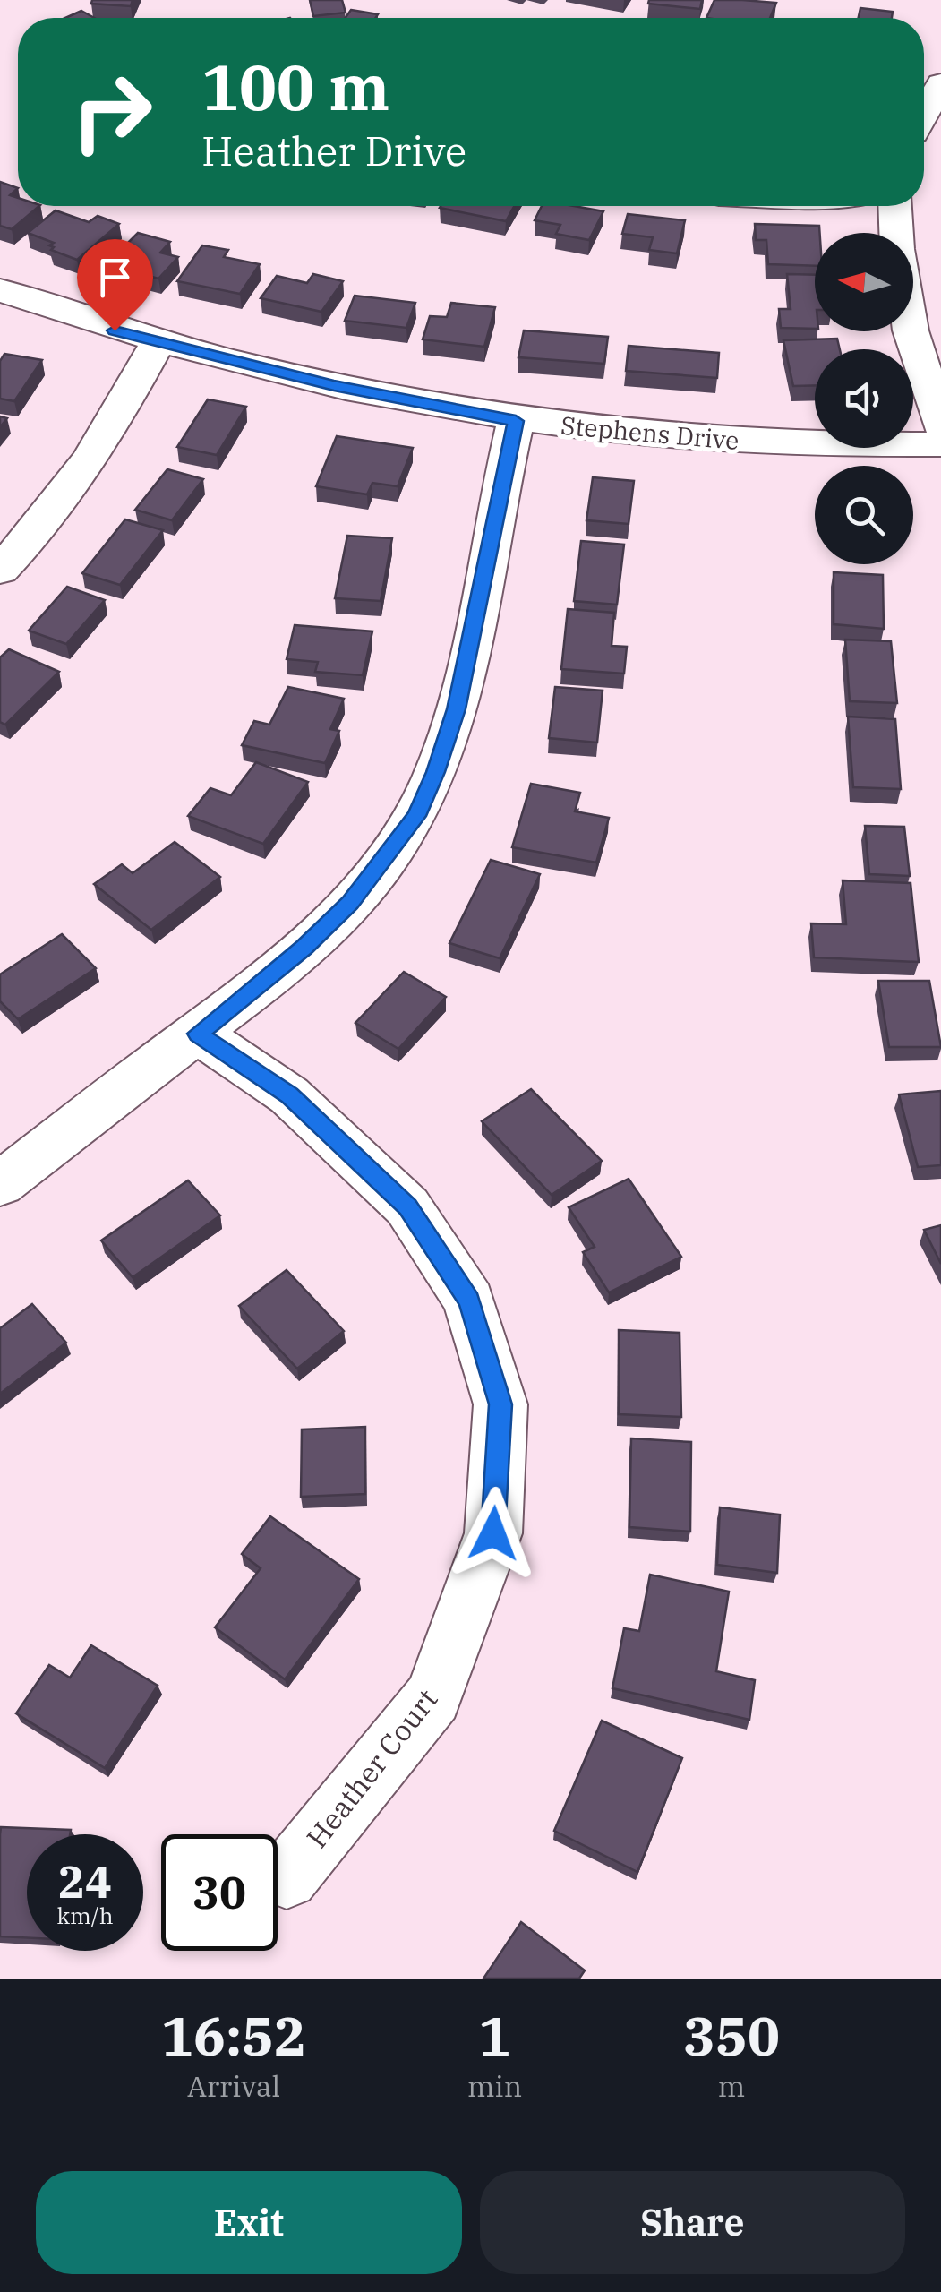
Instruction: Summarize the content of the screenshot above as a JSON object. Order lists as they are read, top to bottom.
{
  "streets": {
    "street": ["Stephens Drive", "Heather Court"]
  },
  "north": "left",
  "page": {
    "turn": ["100 m", "Heather Drive"],
    "speed": "24 km/h",
    "limit": "30",
    "eta": [
      "16:52",
      "Arrival",
      "1",
      "min",
      "350",
      "m"
    ],
    "buttons": ["Exit", "Share"]
  }
}
